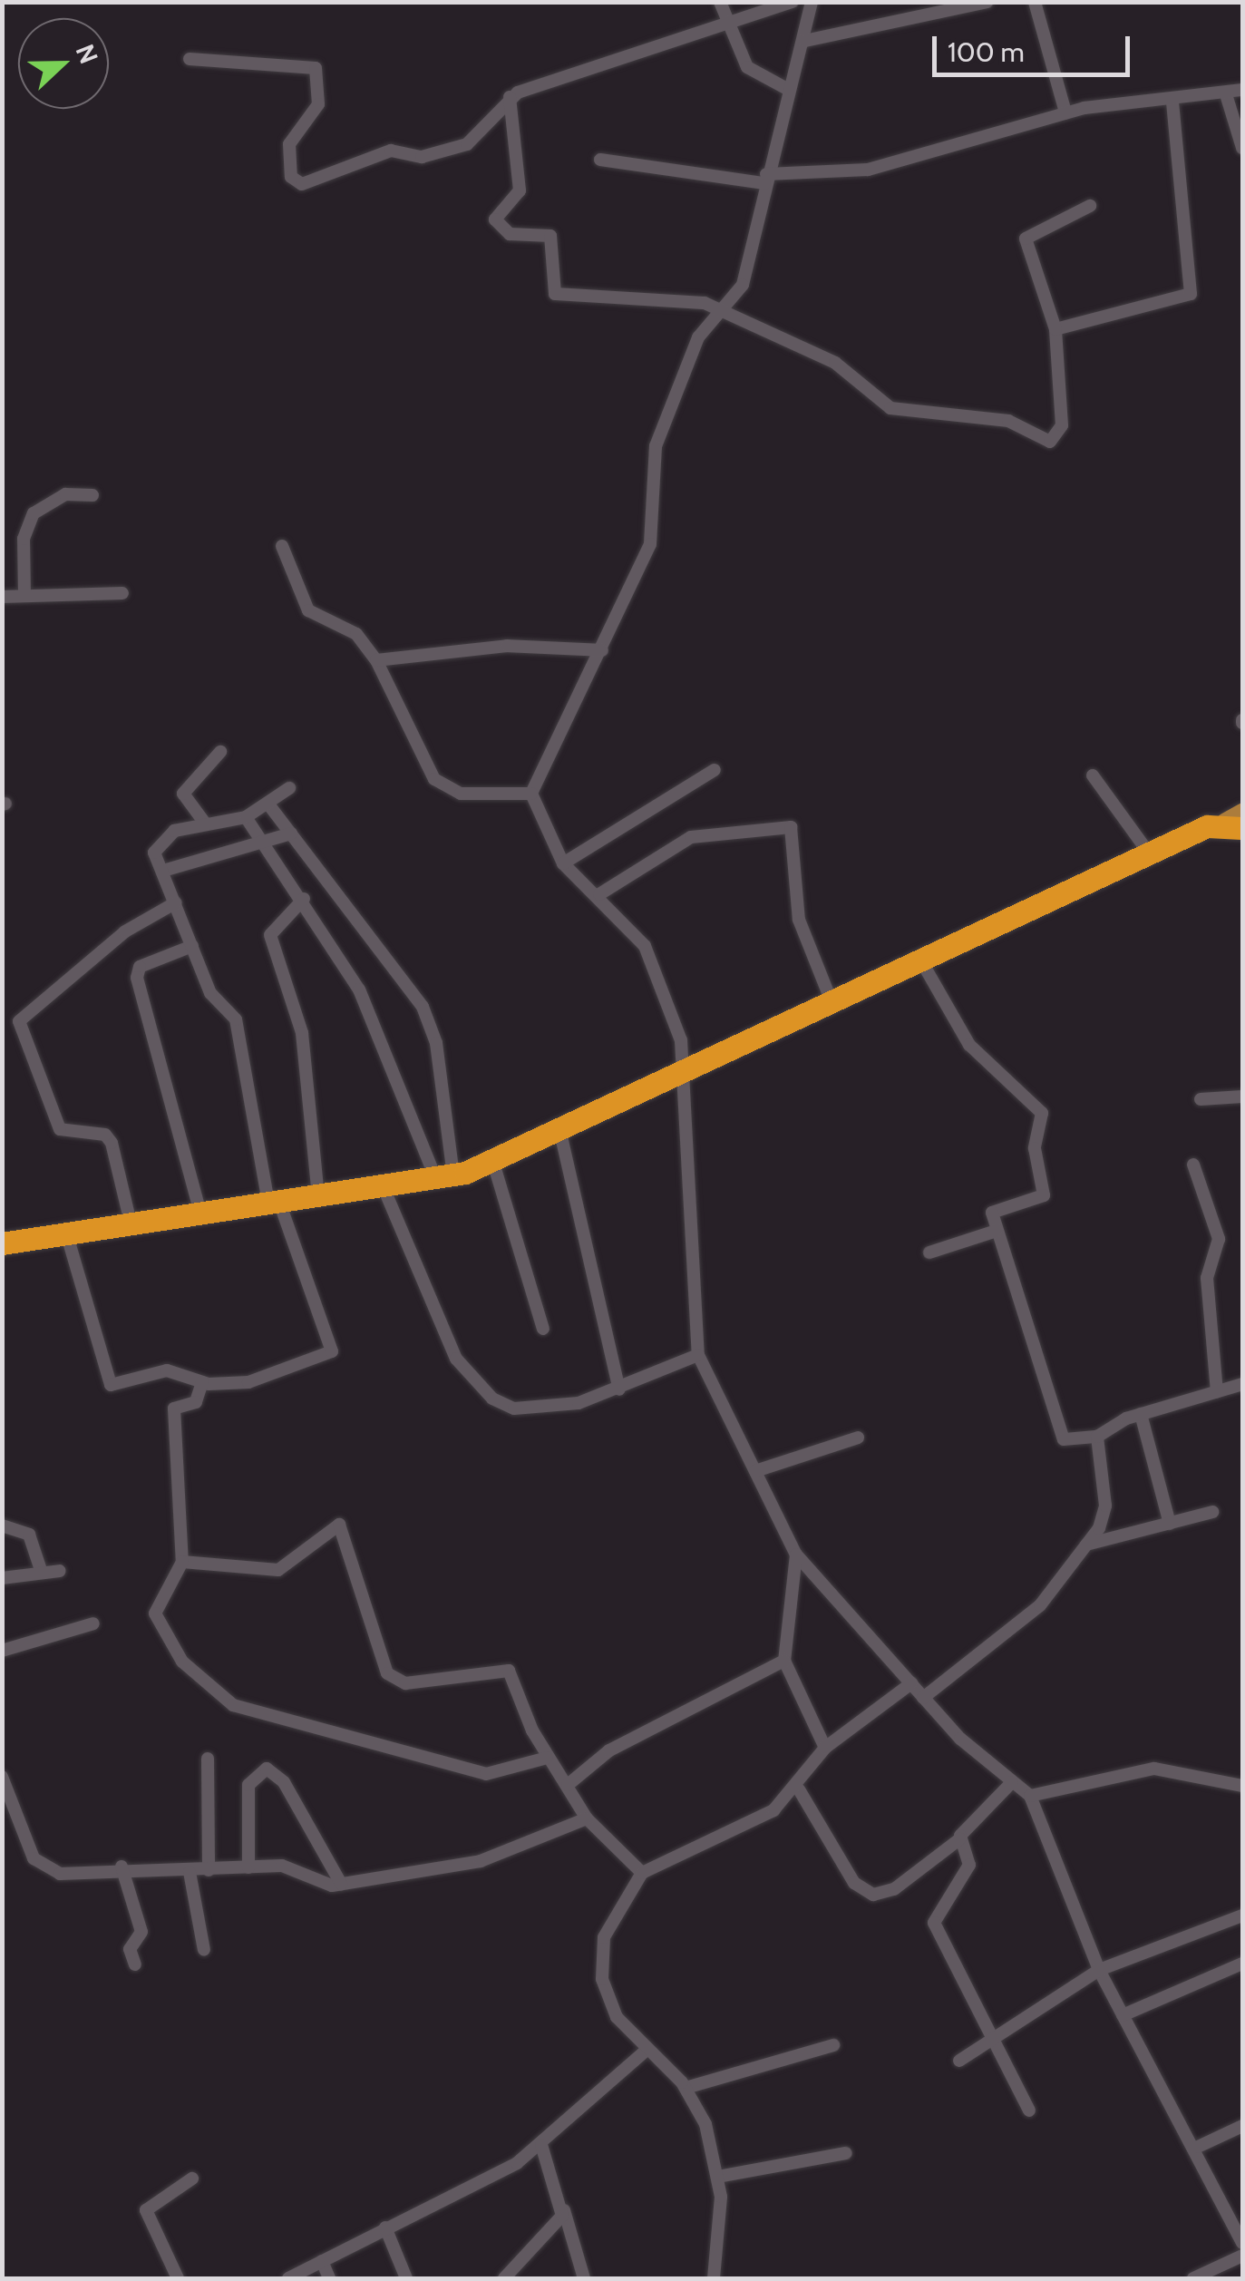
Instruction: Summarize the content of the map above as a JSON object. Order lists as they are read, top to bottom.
{
  "scale_bar": "100 m",
  "north": "right"
}
